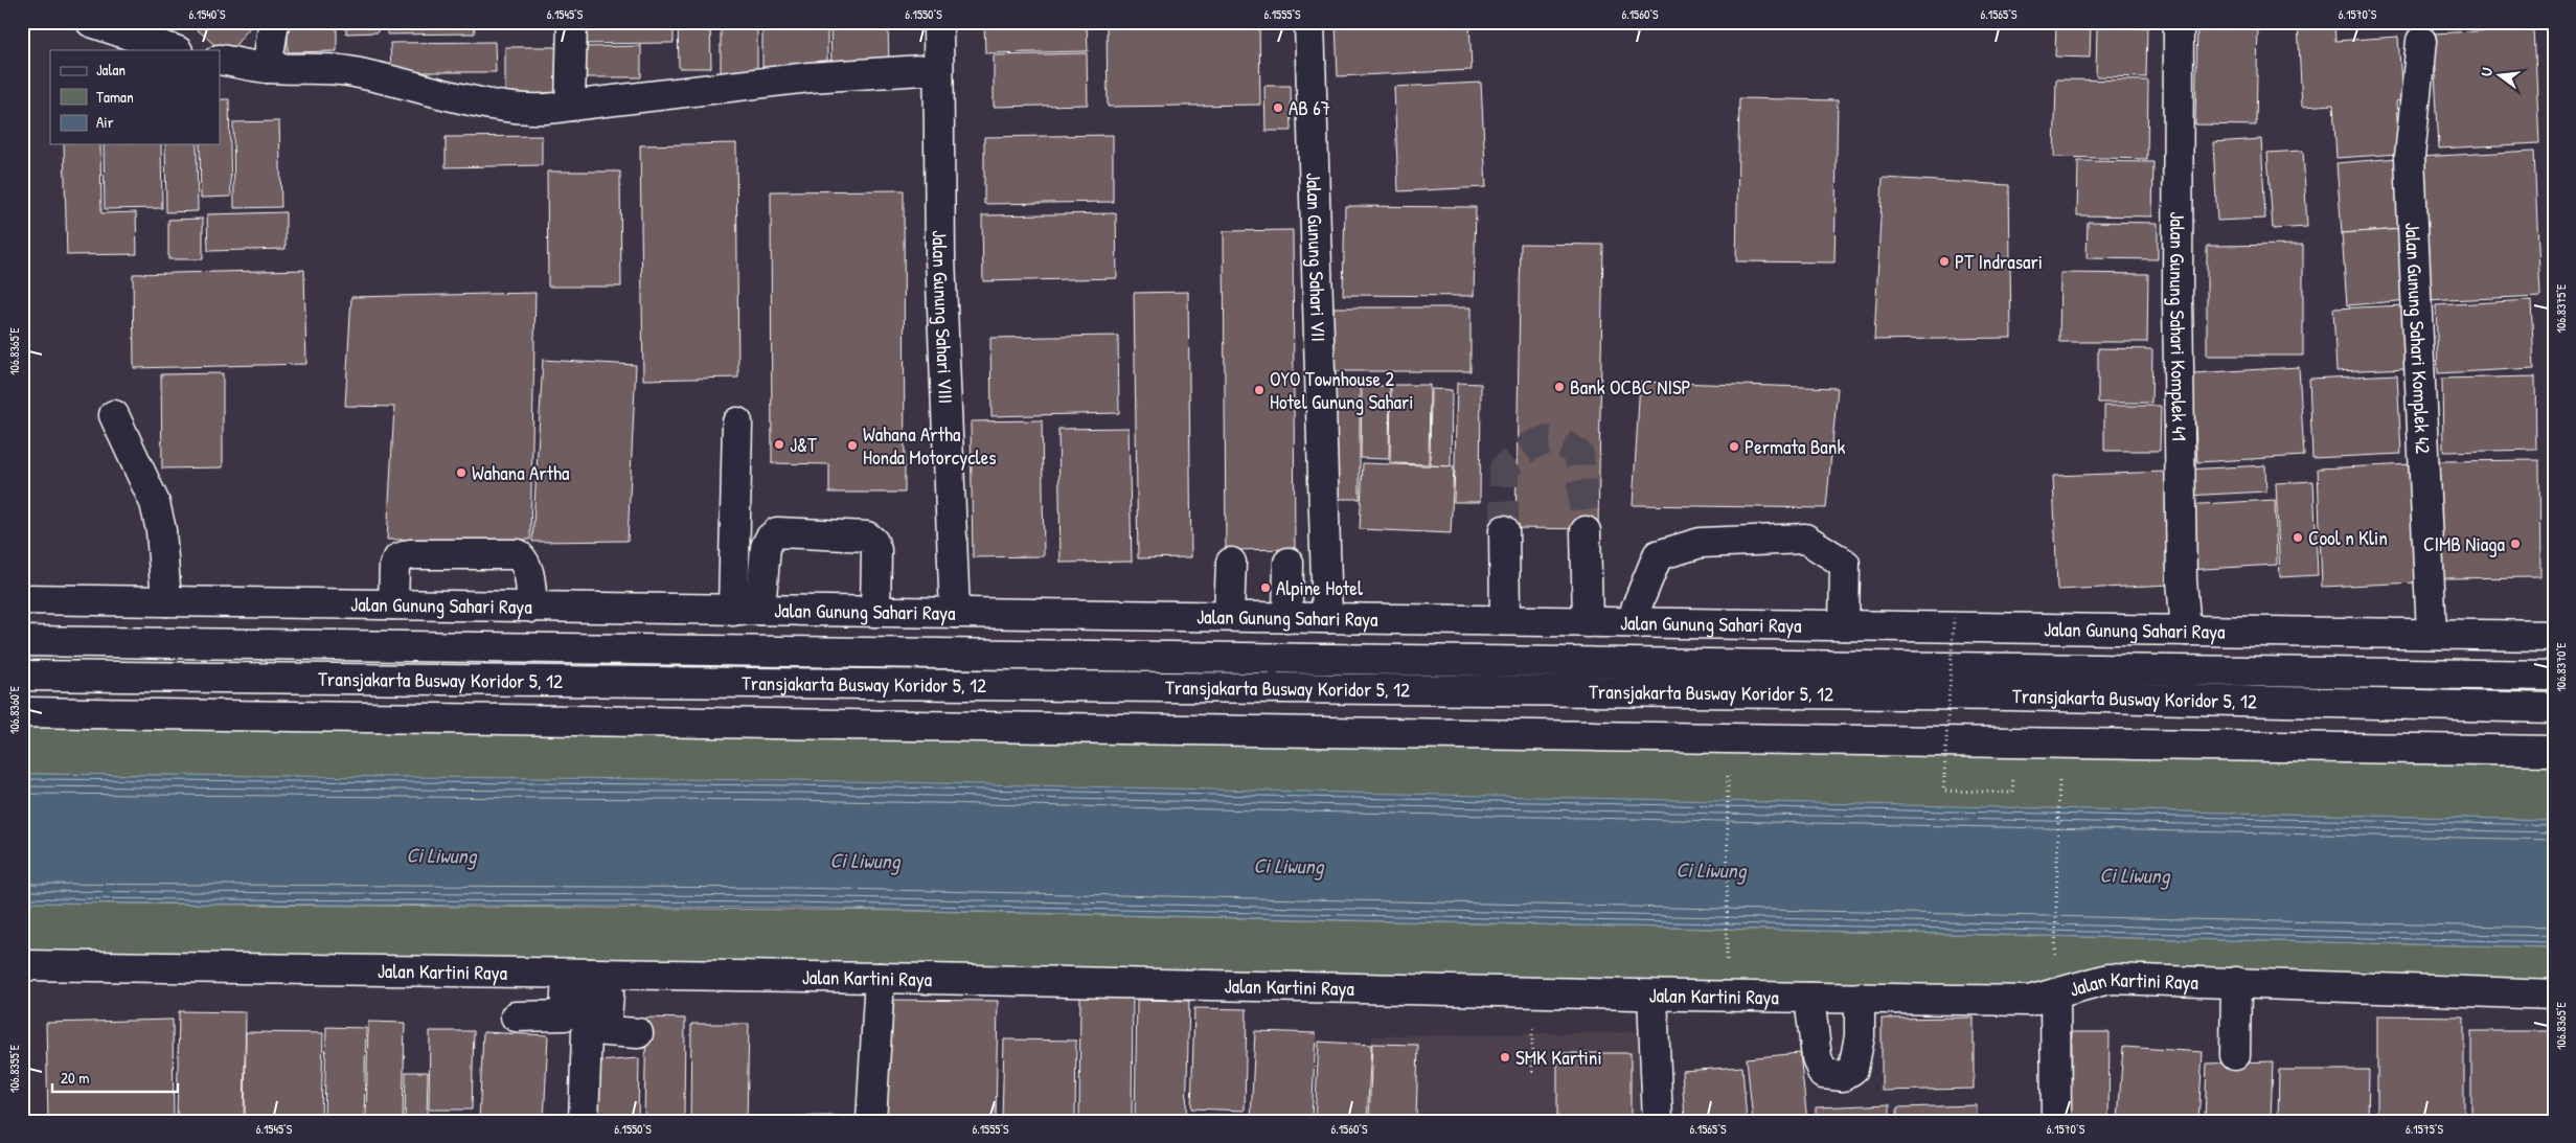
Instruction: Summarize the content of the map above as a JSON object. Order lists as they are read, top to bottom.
{
  "streets": {
    "street": [
      "Jalan Gunung Sahari VII",
      "Jalan Gunung Sahari VIII",
      "Jalan Gunung Sahari Komplek 41",
      "Jalan Gunung Sahari Komplek 42",
      "Jalan Gunung Sahari Raya",
      "Transjakarta Busway Koridor 5, 12",
      "Jalan Kartini Raya"
    ]
  },
  "crossings": [
    ["Jalan Gunung Sahari VII", "Jalan Gunung Sahari Raya"],
    ["Jalan Gunung Sahari VIII", "Jalan Gunung Sahari Raya"],
    ["Jalan Gunung Sahari Komplek 41", "Jalan Gunung Sahari Raya"],
    ["Jalan Gunung Sahari Komplek 42", "Jalan Gunung Sahari Raya"]
  ],
  "water": ["Ci Liwung"],
  "places": [
    "AB 67",
    "PT Indrasari",
    "Bank OCBC NISP",
    "OYO Townhouse 2 Hotel Gunung Sahari",
    "J&T",
    "Wahana Artha Honda Motorcycles",
    "Permata Bank",
    "Wahana Artha",
    "Cool n Klin",
    "CIMB Niaga",
    "Alpine Hotel",
    "SMK Kartini"
  ],
  "legend": ["Jalan", "Taman", "Air"],
  "scale_bar": "20 m",
  "north": "left",
  "coordinates": [
    "6.1540°S",
    "6.1545°S",
    "6.1550°S",
    "6.1555°S",
    "6.1560°S",
    "6.1565°S",
    "6.1570°S",
    "106.8375°E",
    "106.8365°E",
    "106.8370°E",
    "106.8360°E",
    "106.8355°E",
    "6.1575°S"
  ]
}
